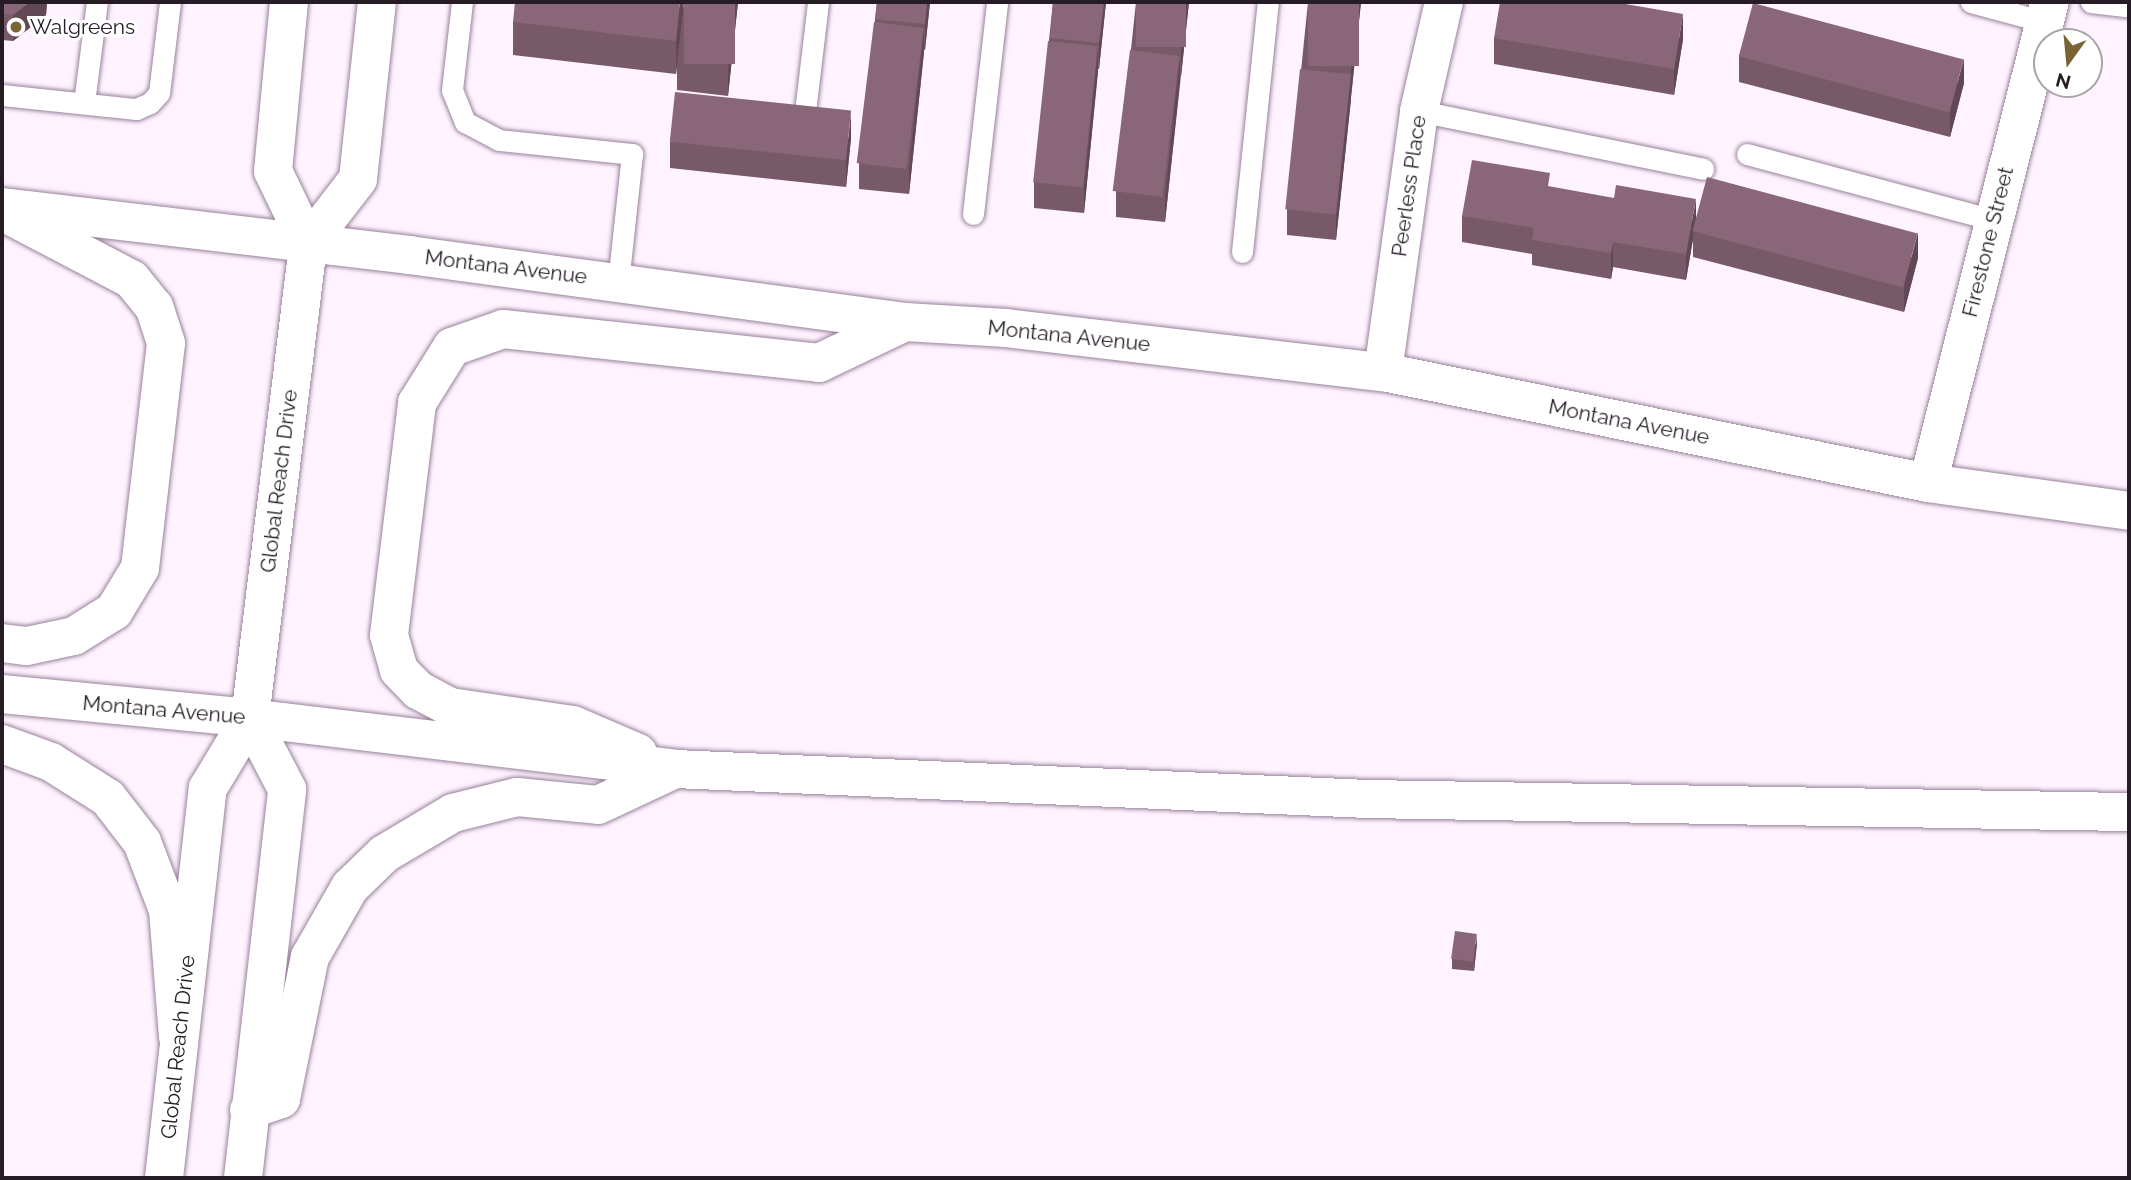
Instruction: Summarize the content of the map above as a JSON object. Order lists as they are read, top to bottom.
{
  "streets": {
    "main road": [
      "Peerless Place",
      "Firestone Street",
      "Montana Avenue",
      "Global Reach Drive"
    ]
  },
  "crossings": [
    ["Peerless Place", "Montana Avenue"],
    ["Firestone Street", "Montana Avenue"],
    ["Montana Avenue", "Global Reach Drive"]
  ],
  "places": ["Walgreens"],
  "north": "bottom"
}
